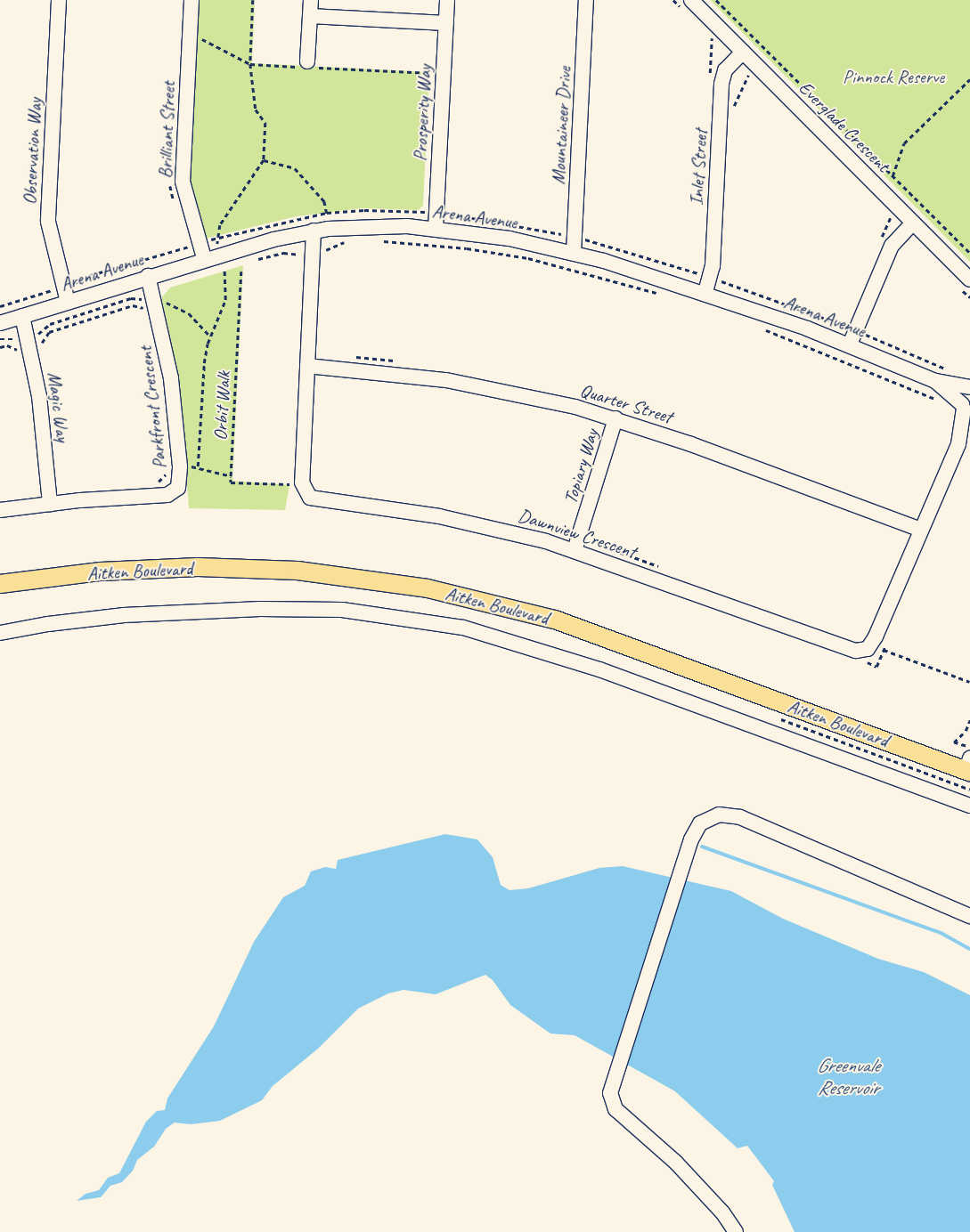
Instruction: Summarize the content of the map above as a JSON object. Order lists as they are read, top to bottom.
{
  "streets": {
    "main road": ["Aitken Boulevard"],
    "street": [
      "Prosperity Way",
      "Mountaineer Drive",
      "Everglade Crescent",
      "Brilliant Street",
      "Observation Way",
      "Inlet Street",
      "Arena Avenue",
      "Quarter Street",
      "Magic Way",
      "Parkfront Crescent",
      "Topiary Way",
      "Dawnview Crescent"
    ],
    "path": ["Orbit Walk"]
  },
  "crossings": [
    ["Prosperity Way", "Arena Avenue"],
    ["Mountaineer Drive", "Arena Avenue"],
    ["Everglade Crescent", "Inlet Street"],
    ["Brilliant Street", "Arena Avenue"],
    ["Observation Way", "Arena Avenue"],
    ["Inlet Street", "Arena Avenue"],
    ["Arena Avenue", "Magic Way"],
    ["Arena Avenue", "Parkfront Crescent"],
    ["Arena Avenue", "Dawnview Crescent"],
    ["Quarter Street", "Topiary Way"],
    ["Quarter Street", "Dawnview Crescent"],
    ["Magic Way", "Parkfront Crescent"],
    ["Topiary Way", "Dawnview Crescent"]
  ],
  "water": ["Greenvale Reservoir"],
  "parks": ["Pinnock Reserve"]
}
